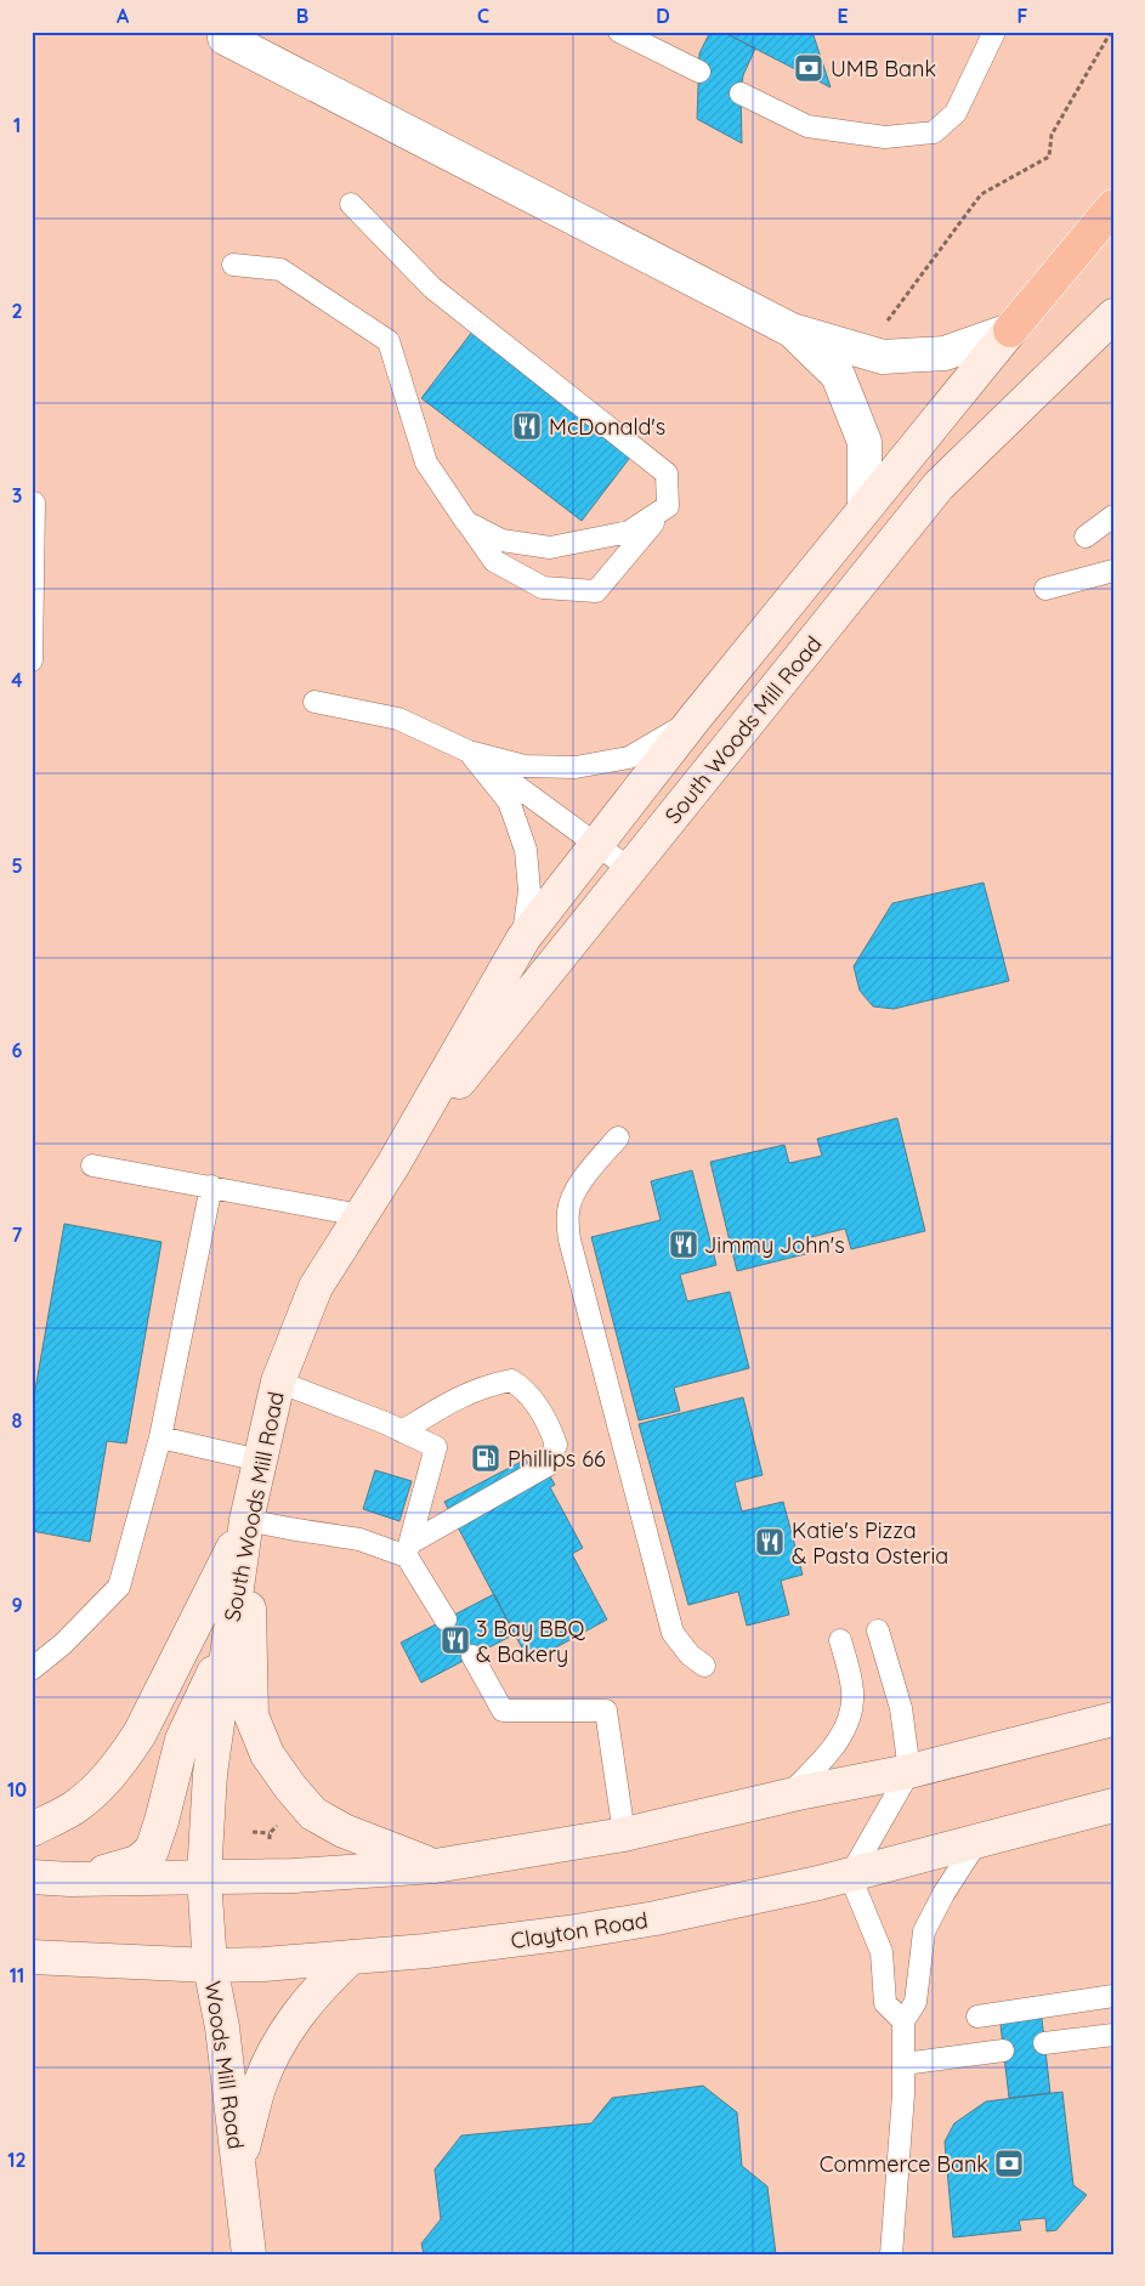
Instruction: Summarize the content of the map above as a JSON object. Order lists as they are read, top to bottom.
{
  "streets": {
    "main road": ["South Woods Mill Road", "Clayton Road", "Woods Mill Road"]
  },
  "crossings": [
    ["South Woods Mill Road", "Woods Mill Road"],
    ["Clayton Road", "Woods Mill Road"]
  ],
  "places": {
    "bank": ["UMB Bank", "Commerce Bank"],
    "restaurant": [
      "McDonald's",
      "Jimmy John's",
      "Katie's Pizza & Pasta Osteria",
      "3 Bay BBQ & Bakery"
    ],
    "fuel station": ["Phillips 66"]
  },
  "grid": {
    "columns": [
      "A",
      "B",
      "C",
      "D",
      "E",
      "F"
    ],
    "rows": [
      "1",
      "2",
      "3",
      "4",
      "5",
      "6",
      "7",
      "8",
      "9",
      "10",
      "11",
      "12"
    ]
  }
}
